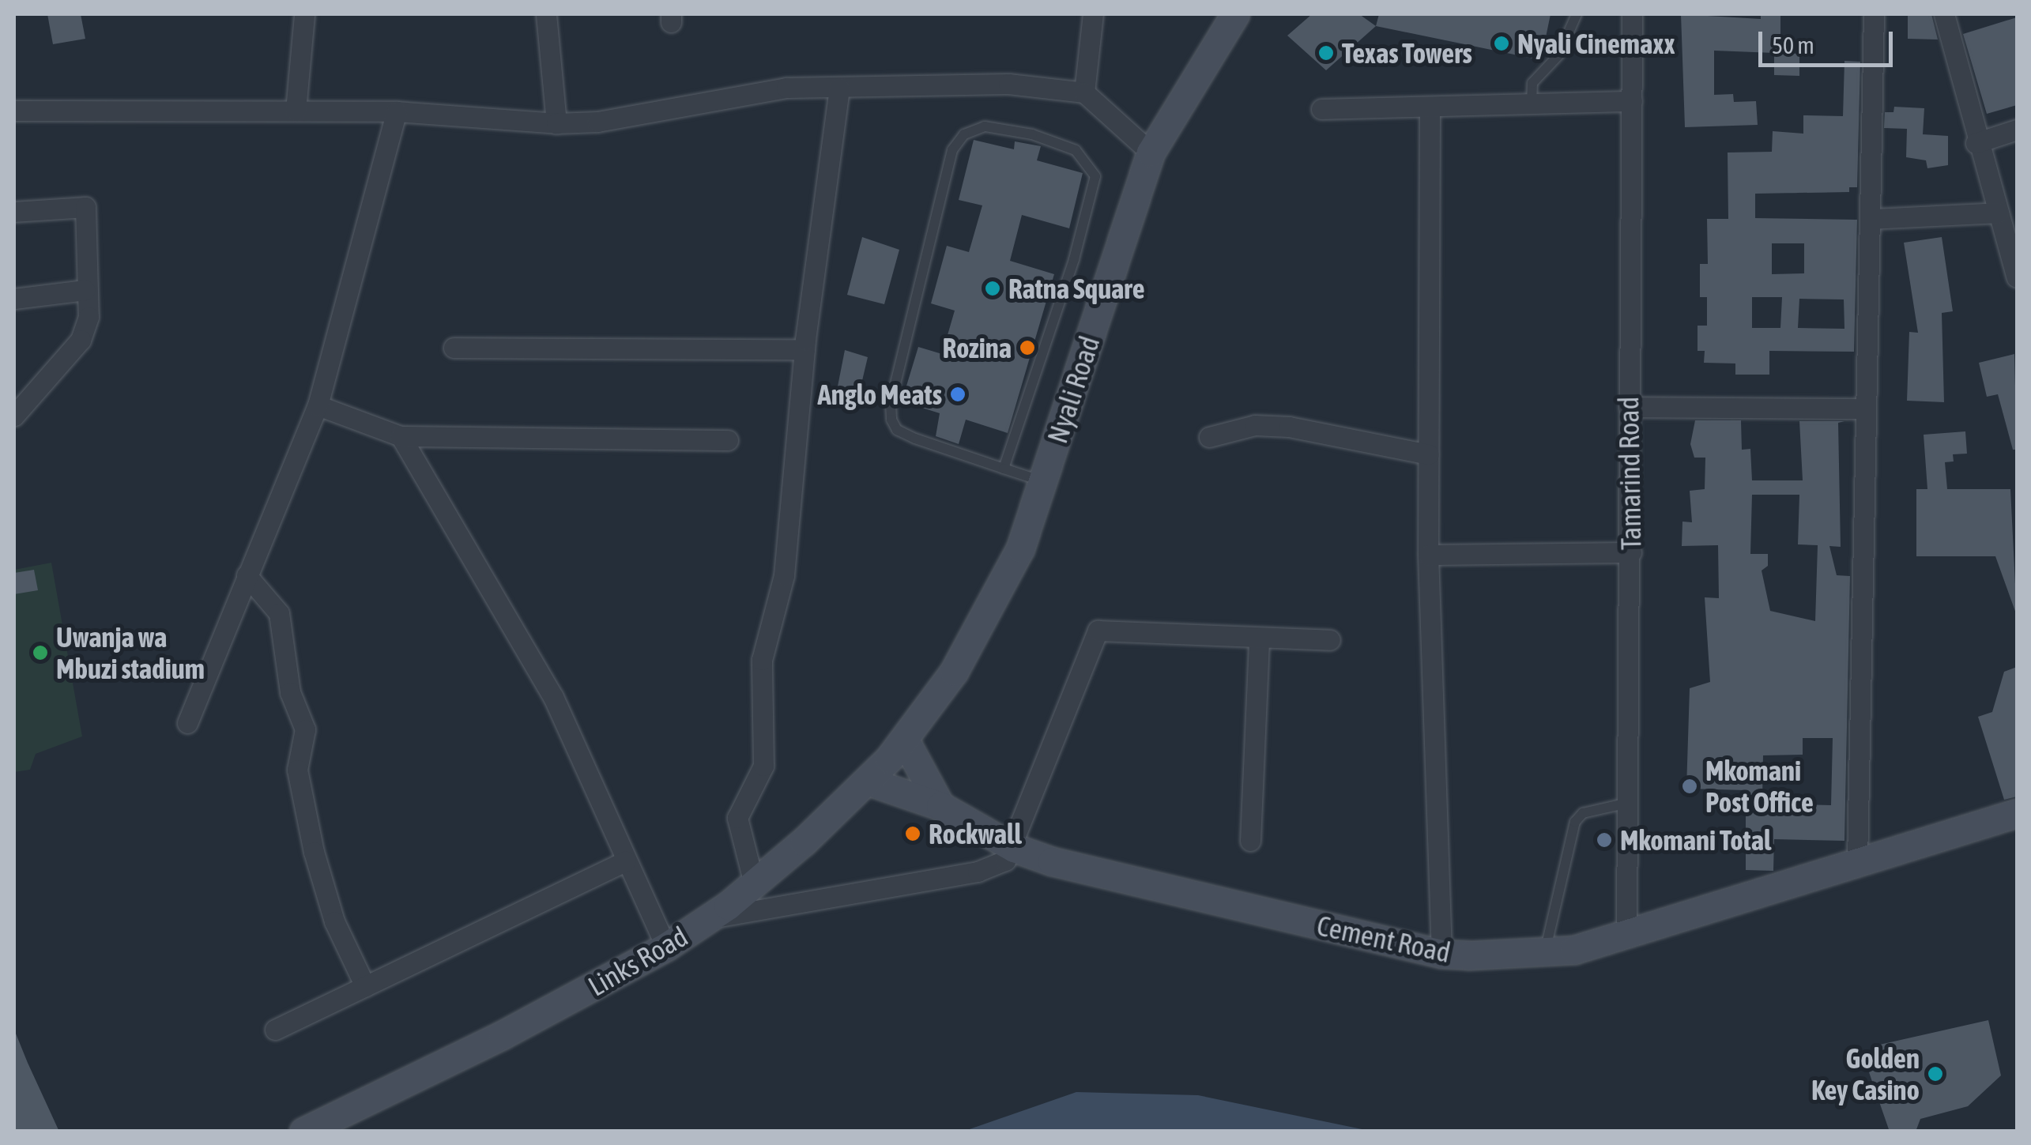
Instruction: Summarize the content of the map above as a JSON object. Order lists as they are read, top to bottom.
{
  "streets": {
    "main road": ["Nyali Road", "Cement Road", "Links Road"],
    "street": ["Tamarind Road"]
  },
  "crossings": [
    ["Nyali Road", "Links Road"],
    ["Tamarind Road", "Cement Road"],
    ["Cement Road", "Links Road"]
  ],
  "places": [
    "Nyali Cinemaxx",
    "Texas Towers",
    "Ratna Square",
    "Rozina",
    "Anglo Meats",
    "Uwanja wa Mbuzi stadium",
    "Mkomani Post Office",
    "Rockwall",
    "Mkomani Total",
    "Golden Key Casino"
  ],
  "scale_bar": "50 m"
}
